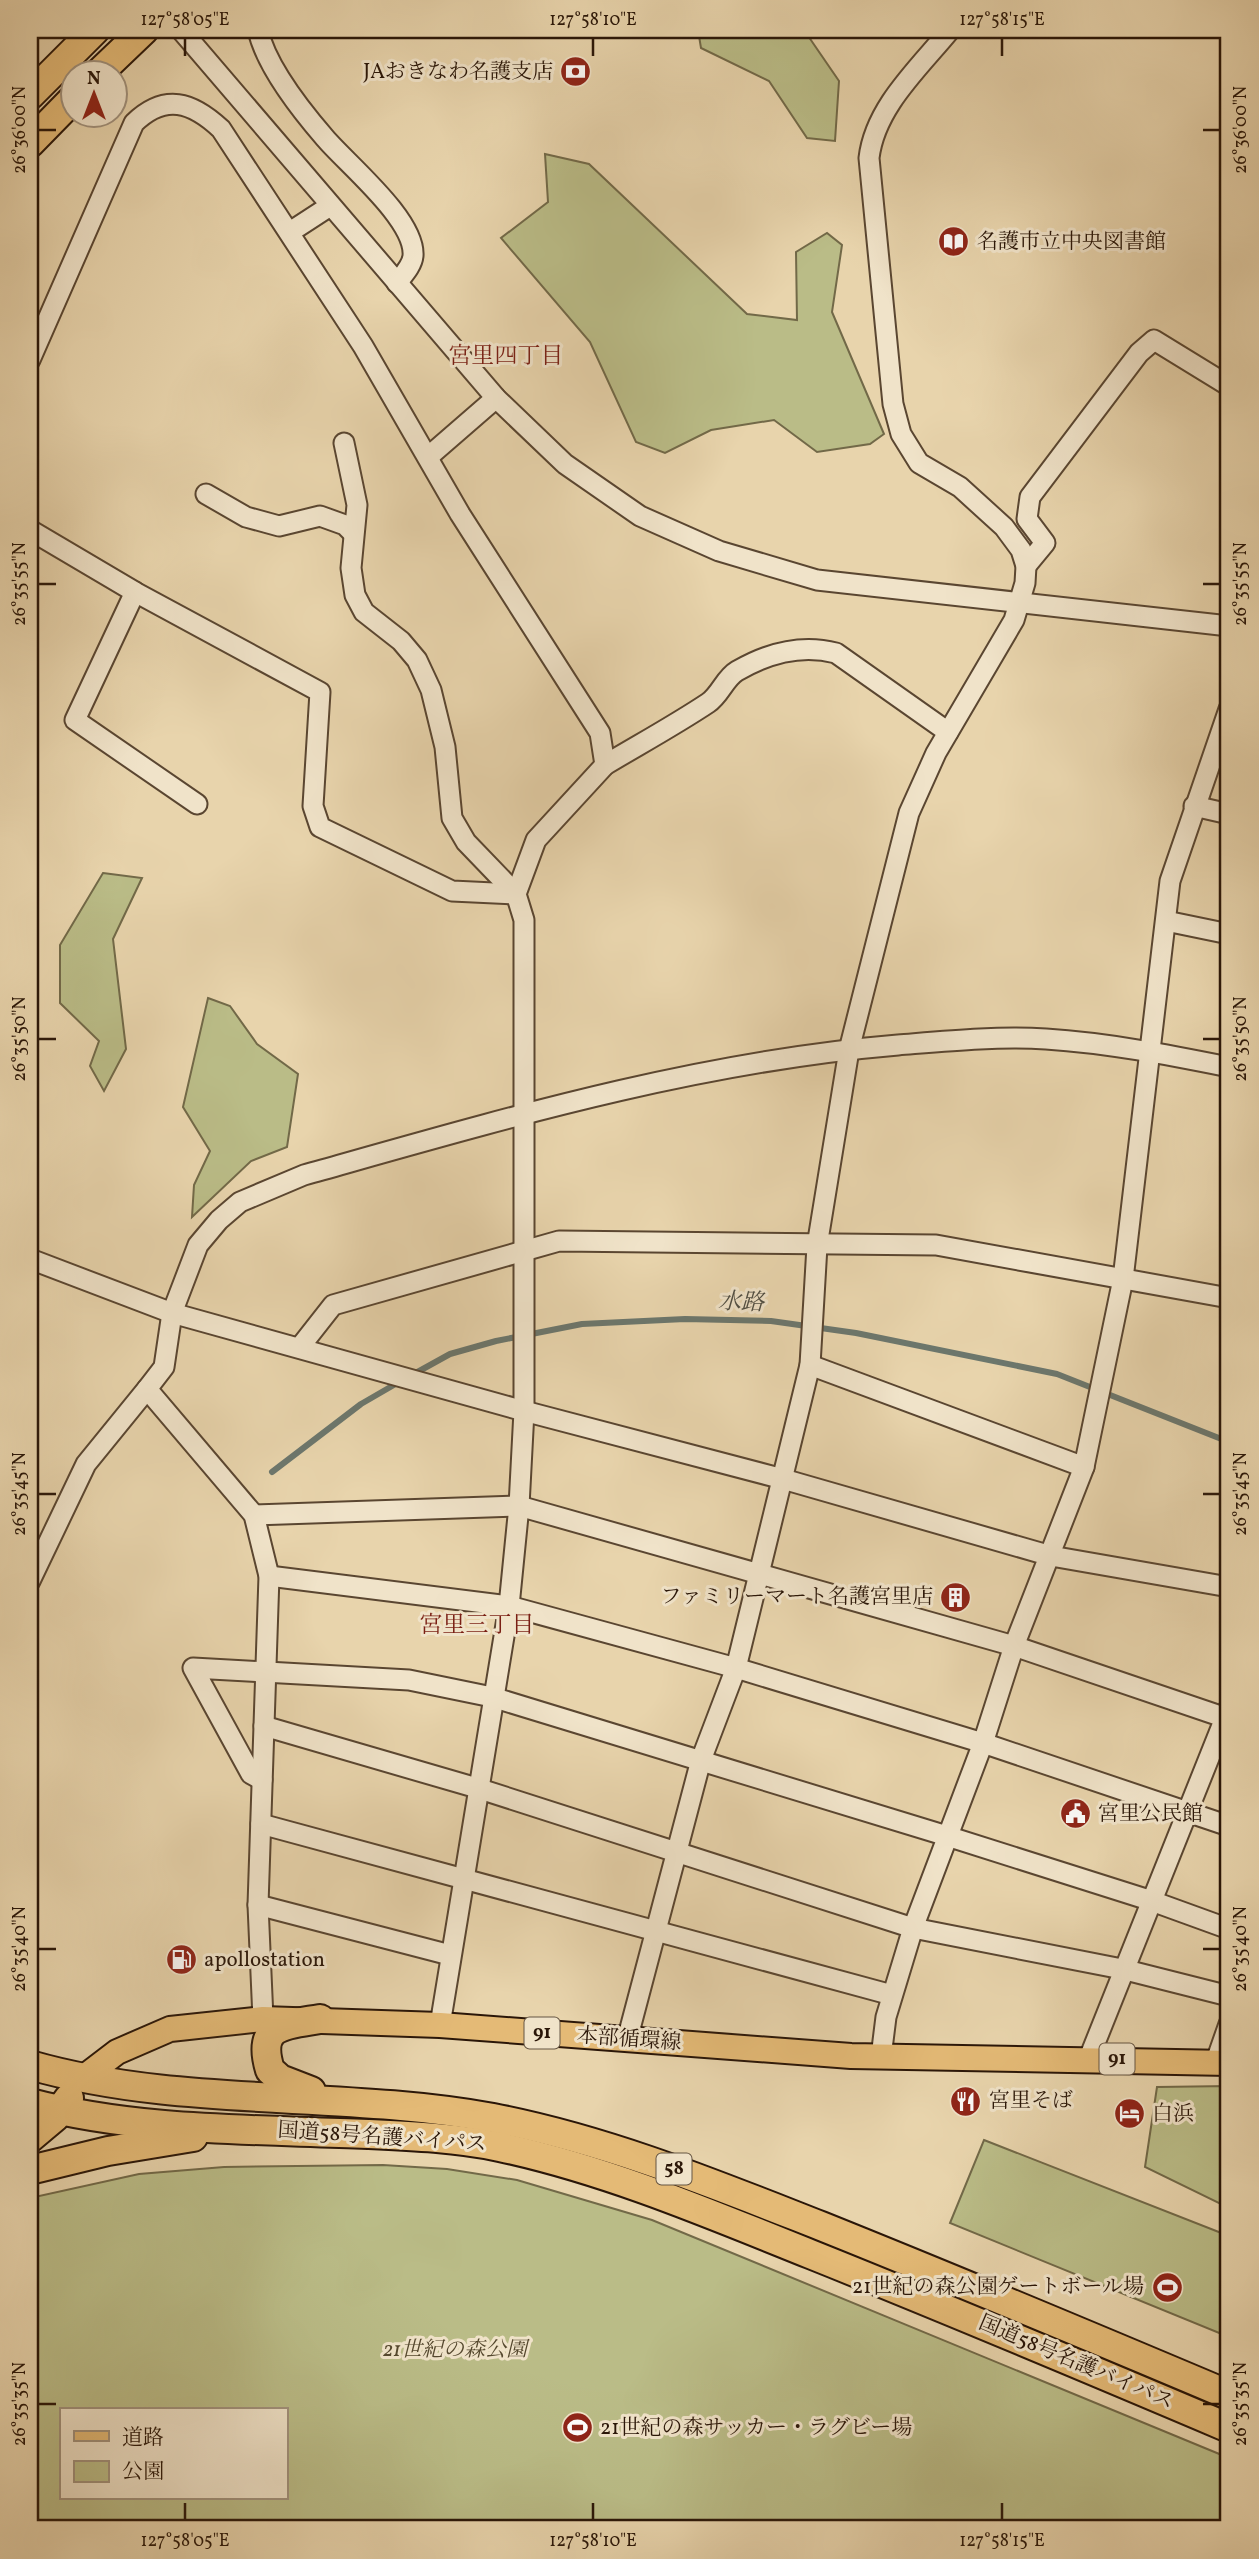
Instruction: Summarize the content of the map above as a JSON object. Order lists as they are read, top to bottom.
{
  "streets": {
    "highway": ["本部循環線", "国道58号名護バイパス", "58"],
    "main road": ["91"]
  },
  "crossings": [
    ["本部循環線", "国道58号名護バイパス"]
  ],
  "districts": ["宮里四丁目", "宮里三丁目"],
  "water": ["水路"],
  "parks": ["21世紀の森公園"],
  "places": {
    "bank": ["JAおきなわ名護支店"],
    "library": ["名護市立中央図書館"],
    "building": ["ファミリーマート名護宮里店"],
    "public building": ["宮里公民館"],
    "fuel station": ["apollostation"],
    "restaurant": ["宮里そば"],
    "hotel": ["白浜"],
    "sports": ["21世紀の森公園ゲートボール場", "21世紀の森サッカー・ラグビー場"]
  },
  "legend": ["道路", "公園"],
  "north": "top",
  "coordinates": [
    "127°58'05\"E",
    "127°58'10\"E",
    "127°58'15\"E",
    "26°36'00\"N",
    "26°35'55\"N",
    "26°35'50\"N",
    "26°35'45\"N",
    "26°35'40\"N",
    "26°35'35\"N"
  ]
}
